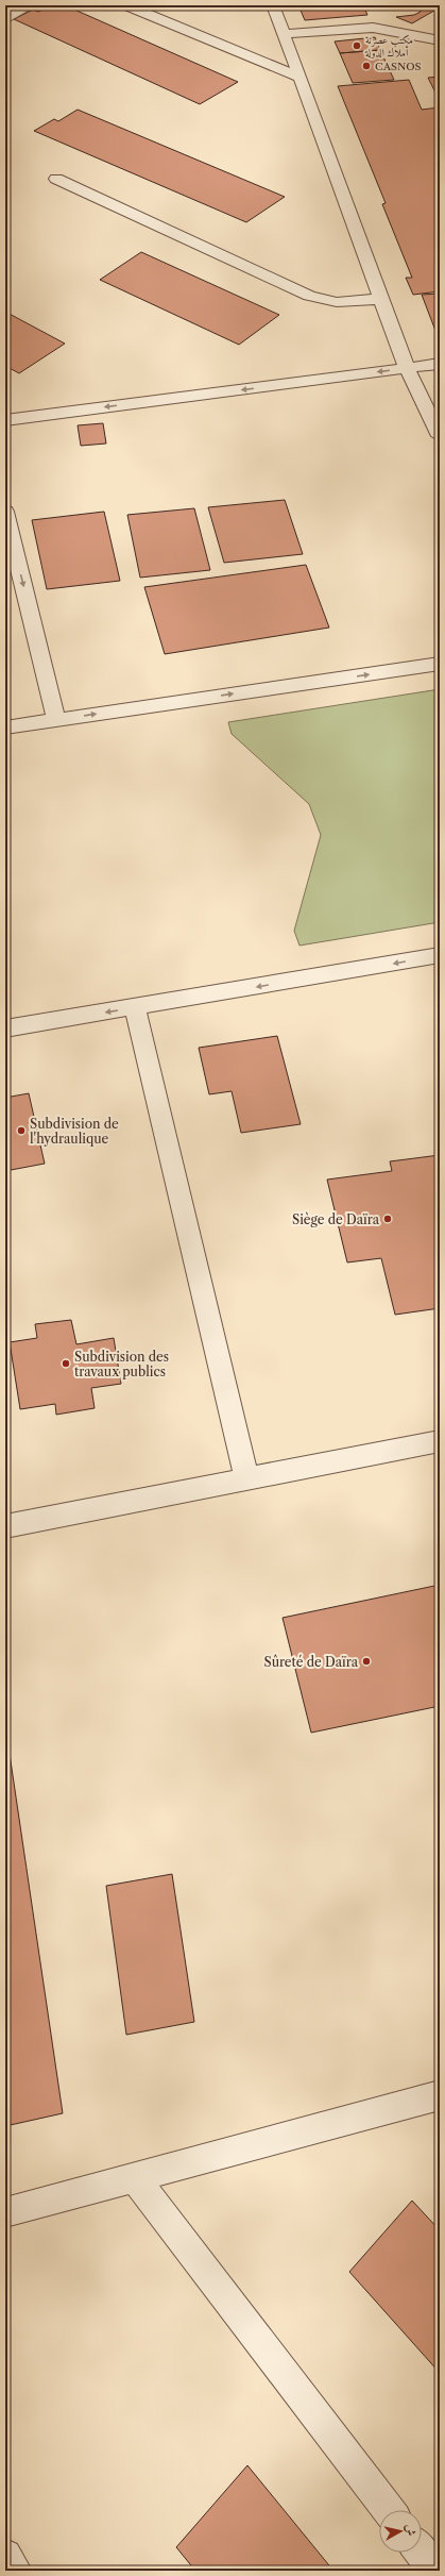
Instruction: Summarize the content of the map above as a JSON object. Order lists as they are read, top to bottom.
{
  "places": [
    "مكتب عصرنة أملاك الدولة",
    "CASNOS",
    "Subdivision de l'hydraulique",
    "Siège de Daïra",
    "Subdivision des travaux publics",
    "Sûreté de Daïra"
  ],
  "north": "right"
}
